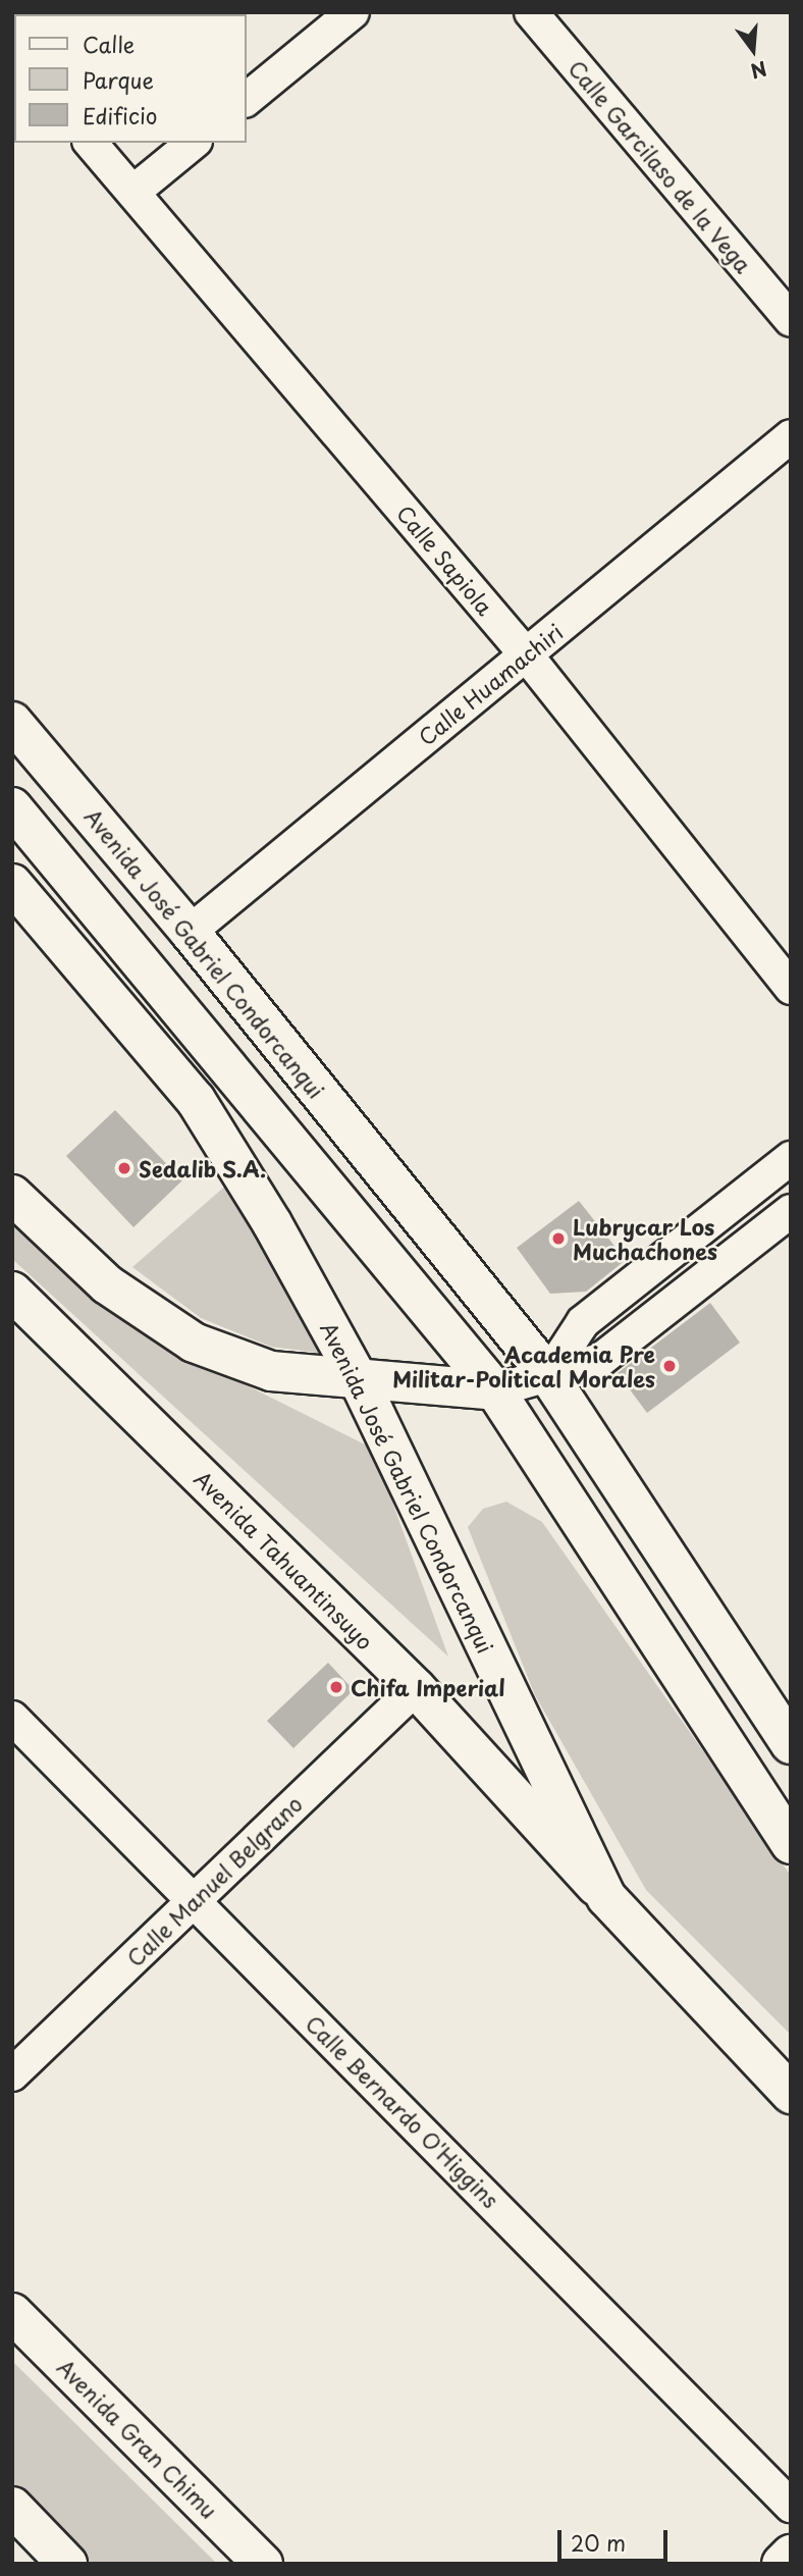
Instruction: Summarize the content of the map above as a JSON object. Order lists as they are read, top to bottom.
{
  "streets": {
    "main road": ["Avenida José Gabriel Condorcanqui", "Avenida Tahuantinsuyo", "Avenida Gran Chimu"],
    "street": [
      "Calle Garcilaso de la Vega",
      "Calle Sapiola",
      "Calle Huamachiri",
      "Calle Manuel Belgrano",
      "Calle Bernardo O'Higgins"
    ]
  },
  "crossings": [
    ["Calle Sapiola", "Calle Huamachiri"],
    ["Calle Huamachiri", "Avenida José Gabriel Condorcanqui"],
    ["Avenida José Gabriel Condorcanqui", "Avenida Tahuantinsuyo"],
    ["Avenida Tahuantinsuyo", "Calle Manuel Belgrano"],
    ["Calle Manuel Belgrano", "Calle Bernardo O'Higgins"]
  ],
  "places": [
    "Sedalib S.A.",
    "Lubrycar Los Muchachones",
    "Academia Pre Militar-Political Morales",
    "Chifa Imperial"
  ],
  "legend": ["Calle", "Parque", "Edificio"],
  "scale_bar": "20 m",
  "north": "bottom"
}
